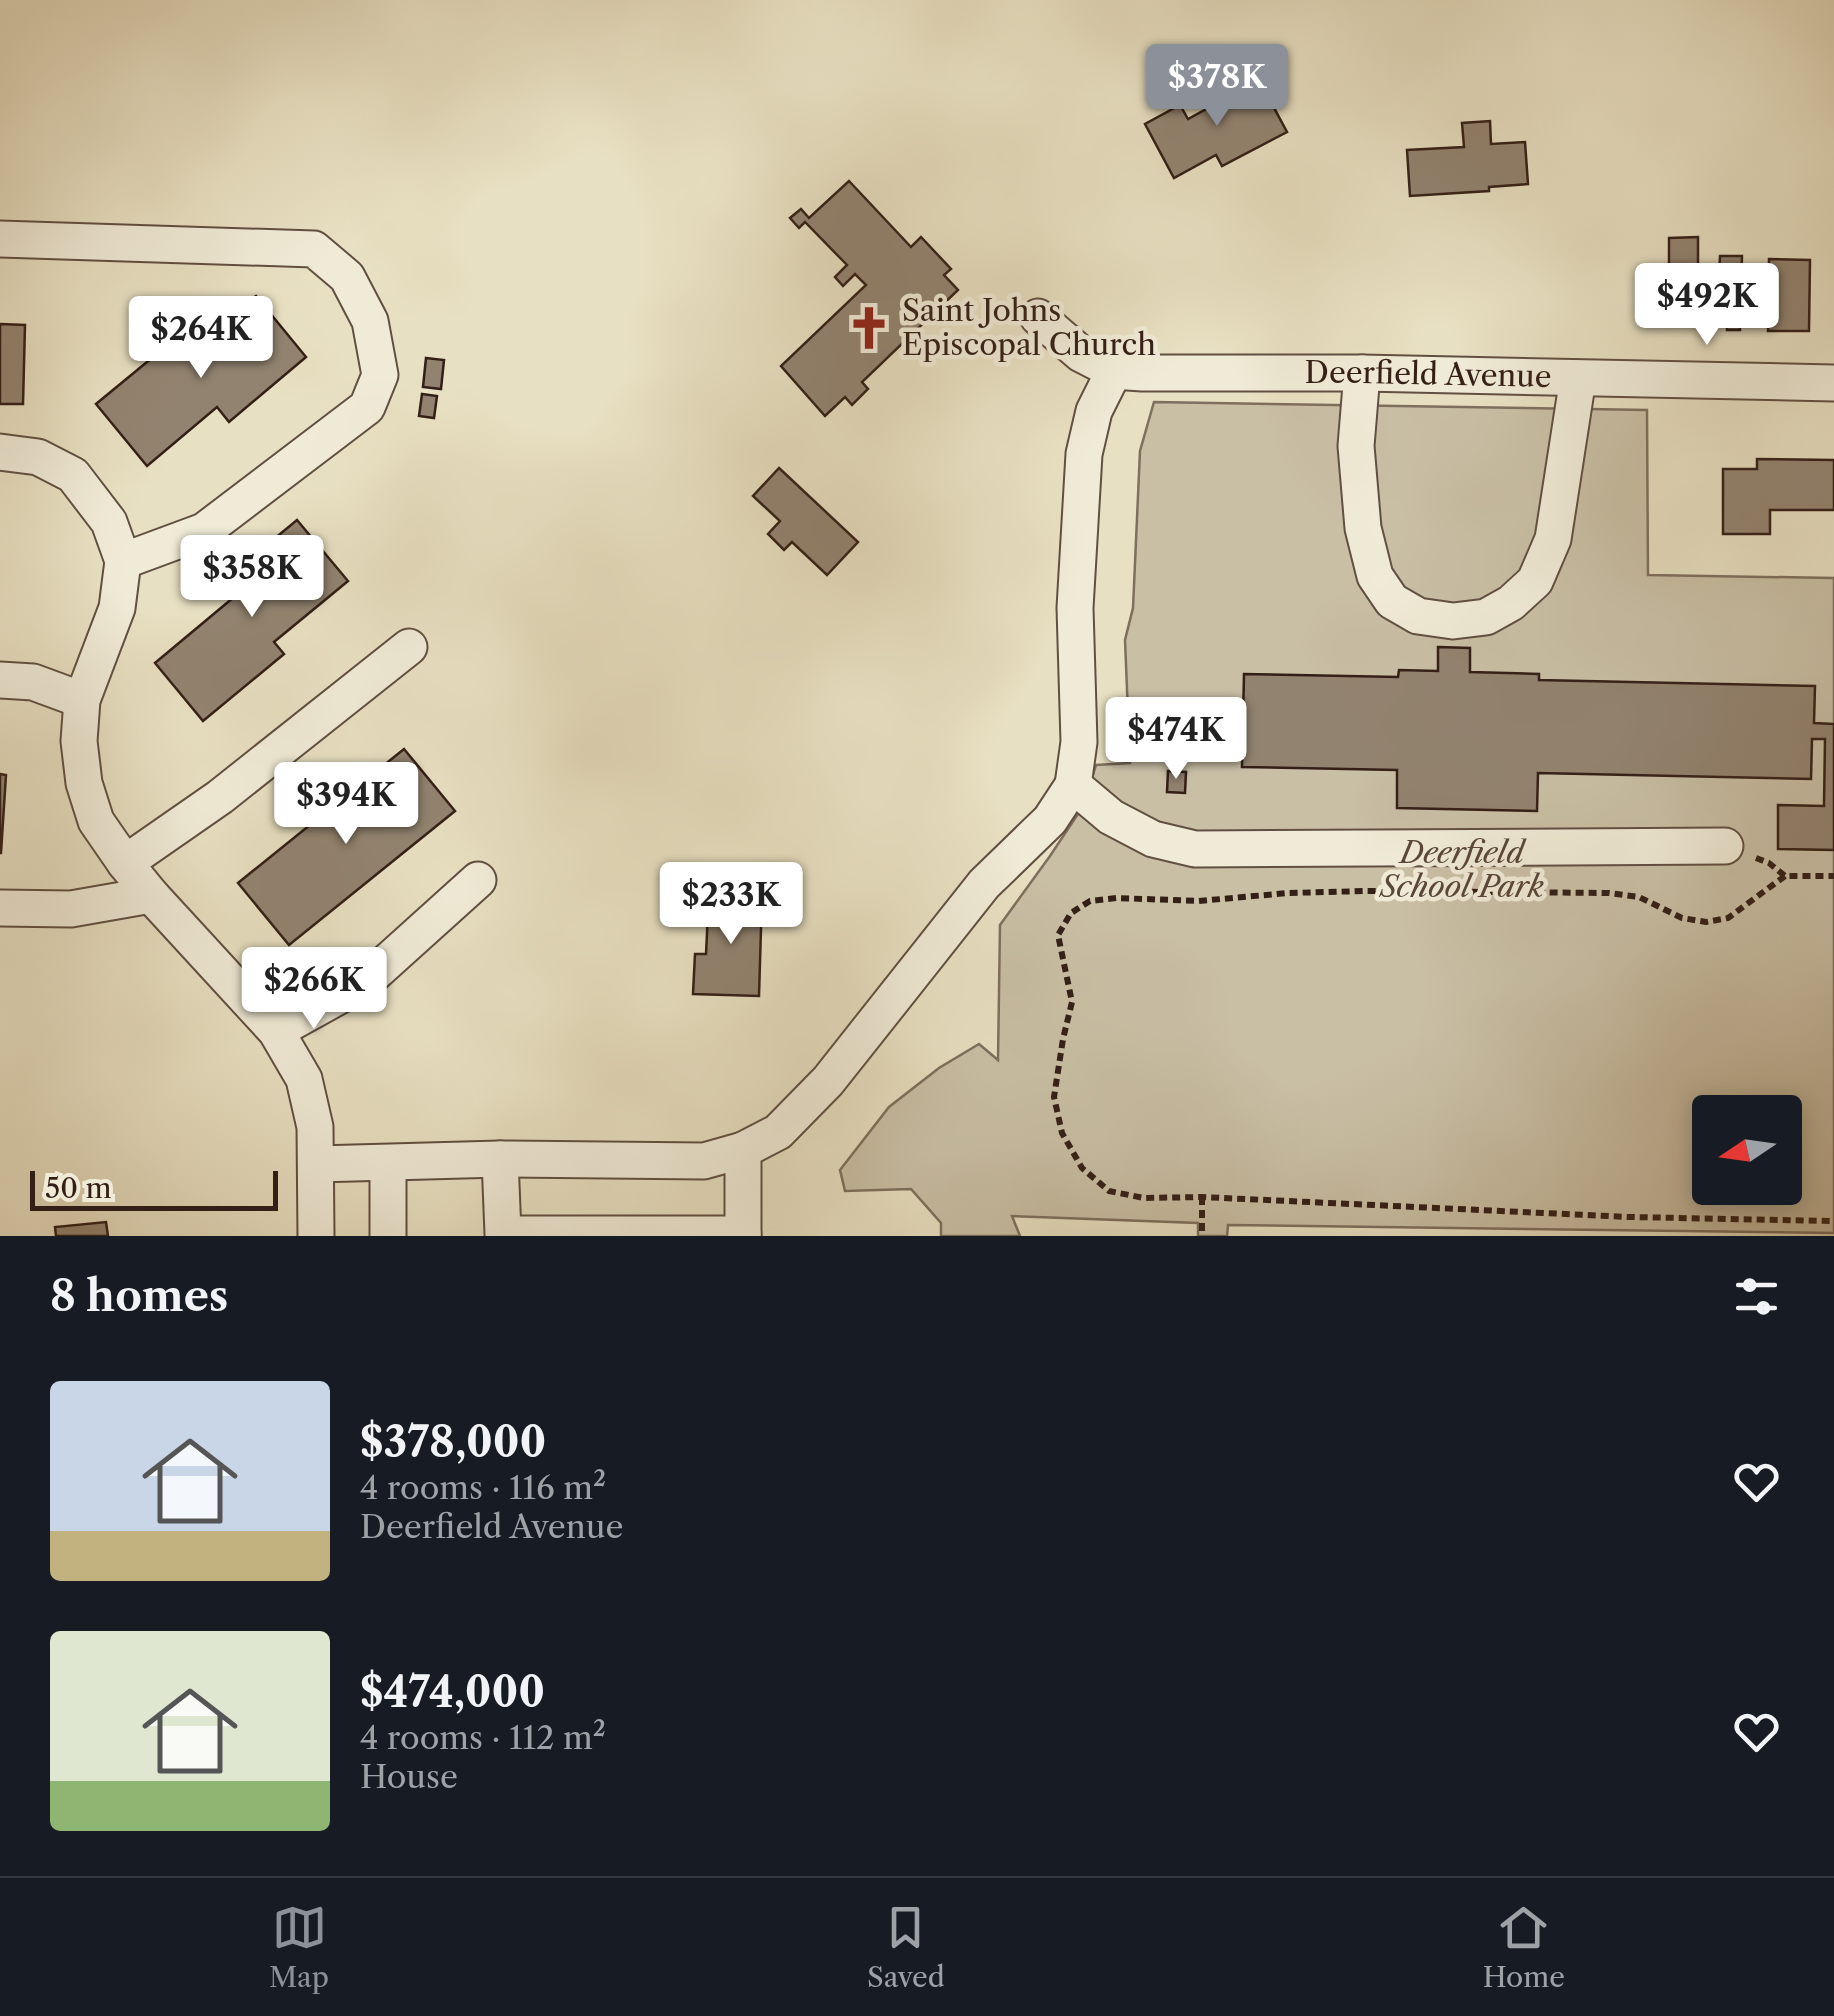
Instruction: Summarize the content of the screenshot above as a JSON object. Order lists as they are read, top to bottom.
{
  "streets": {
    "street": ["Deerfield Avenue"]
  },
  "parks": ["Deerfield School Park"],
  "places": {
    "church": ["Saint Johns Episcopal Church"]
  },
  "scale_bar": "50 m",
  "north": "left",
  "page": {
    "price": [
      "$378K",
      "$492K",
      "$264K",
      "$358K",
      "$474K",
      "$394K",
      "$233K",
      "$266K"
    ],
    "scale": "50 m",
    "heading": "8 homes",
    "list": [
      {
        "name": "$378,000",
        "note": "4 rooms · 116 m² · Deerfield Avenue"
      },
      {
        "name": "$474,000",
        "note": "4 rooms · 112 m² · House"
      }
    ],
    "tabs": ["Map", "Saved", "Home"]
  }
}
